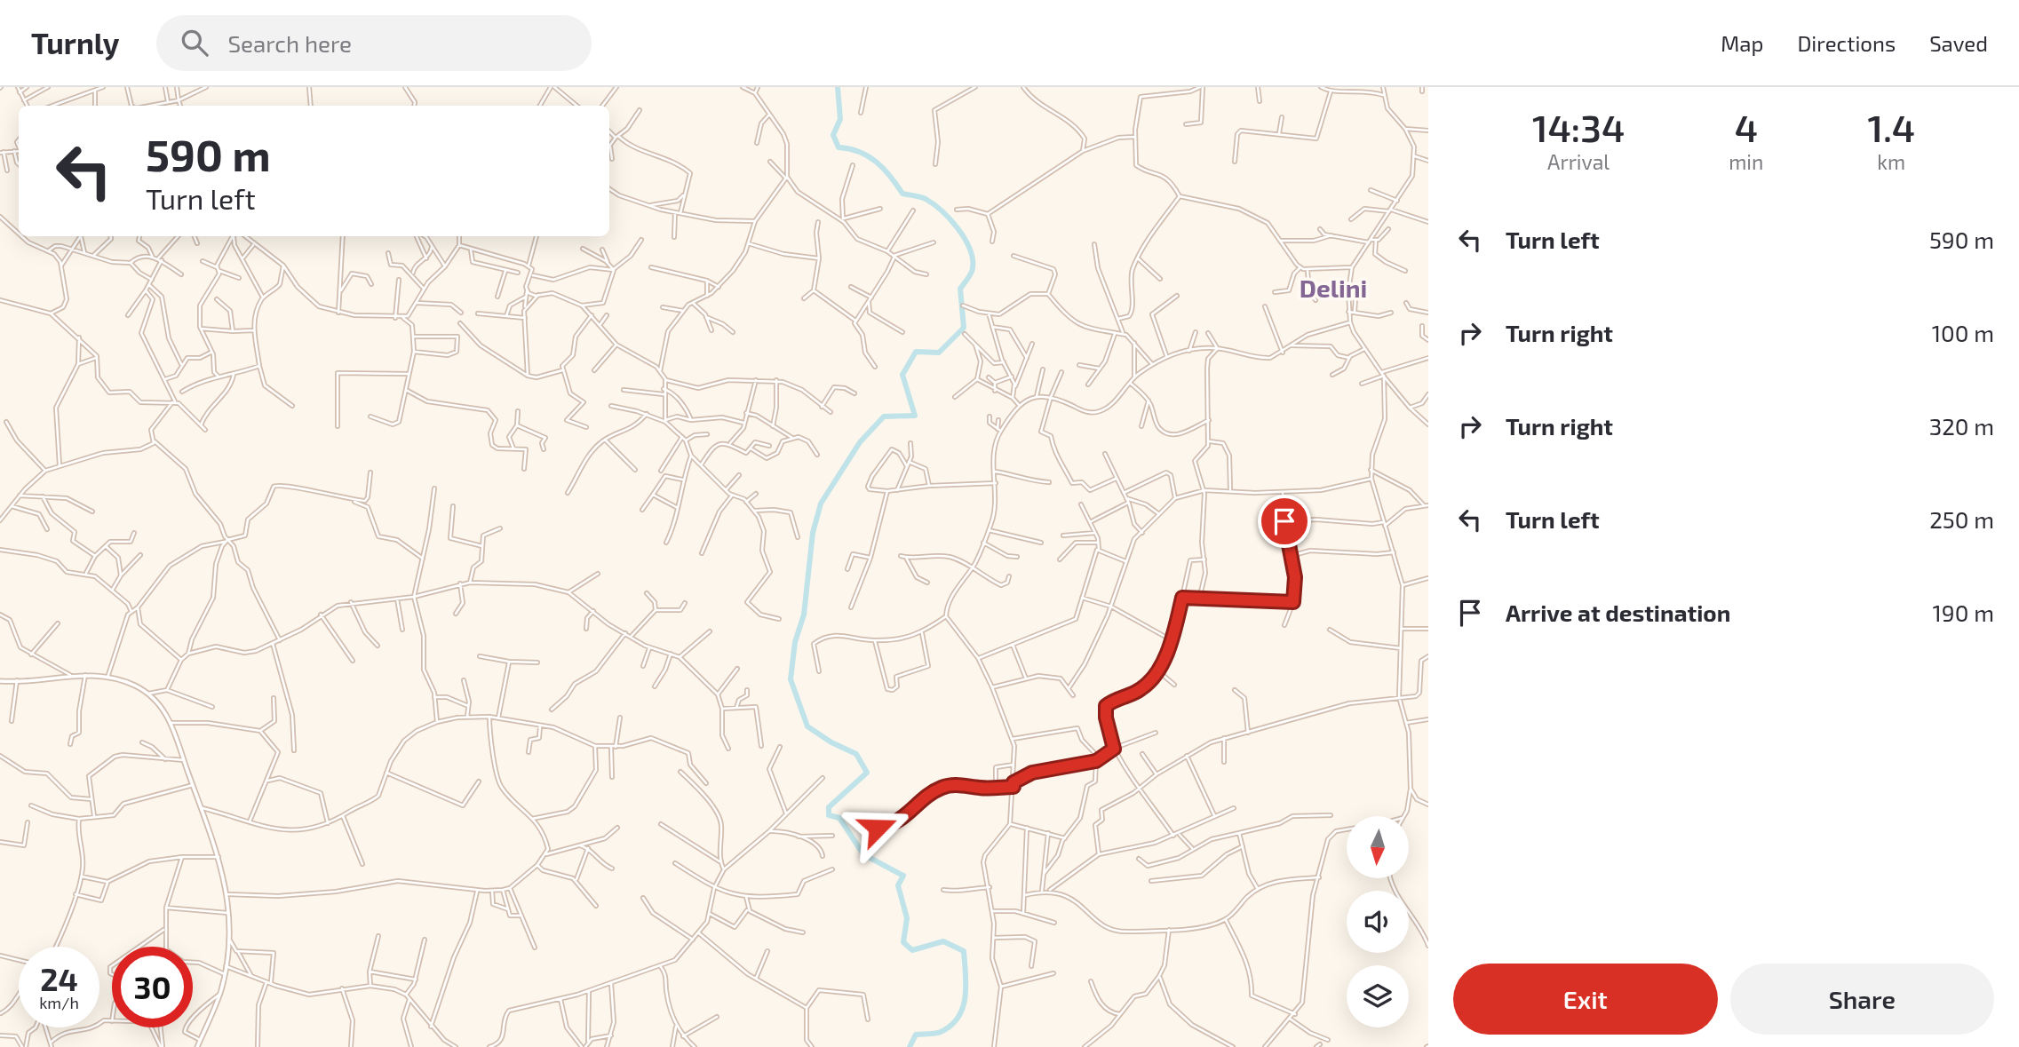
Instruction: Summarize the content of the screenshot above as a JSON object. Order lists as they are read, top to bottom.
{
  "districts": ["Delini"],
  "north": "bottom",
  "page": {
    "header": "Turnly",
    "search": "Search here",
    "nav": ["Map", "Directions", "Saved"],
    "eta": [
      "14:34",
      "Arrival",
      "4",
      "min",
      "1.4",
      "km"
    ],
    "turn": ["590 m", "Turn left"],
    "list": [
      {
        "name": "Turn left",
        "value": "590 m"
      },
      {
        "name": "Turn right",
        "value": "100 m"
      },
      {
        "name": "Turn right",
        "value": "320 m"
      },
      {
        "name": "Turn left",
        "value": "250 m"
      },
      {
        "name": "Arrive at destination",
        "value": "190 m"
      }
    ],
    "speed": "24 km/h",
    "limit": "30",
    "buttons": ["Exit", "Share"]
  }
}
